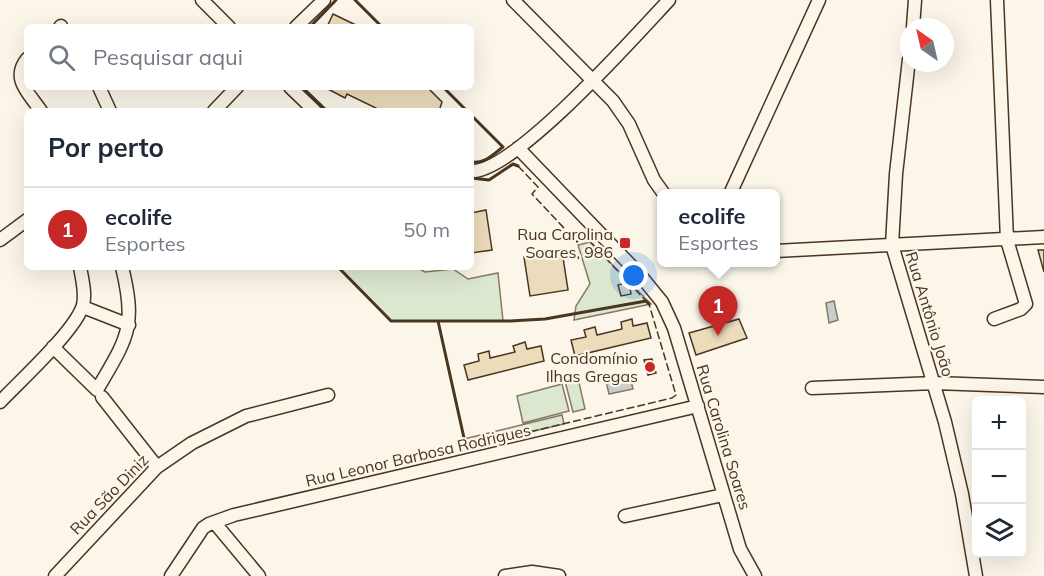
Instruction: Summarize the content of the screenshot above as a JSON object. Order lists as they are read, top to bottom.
{
  "streets": {
    "street": [
      "Rua Antônio João",
      "Rua Carolina Soares",
      "Rua Leonor Barbosa Rodrigues",
      "Rua São Diniz"
    ]
  },
  "crossings": [
    ["Rua Carolina Soares", "Rua Leonor Barbosa Rodrigues"]
  ],
  "places": {
    "transit": ["Rua Carolina Soares, 986"],
    "other": ["Condomínio Ilhas Gregas"]
  },
  "north": "top left",
  "page": {
    "search": "Pesquisar aqui",
    "heading": "Por perto",
    "list": [
      {
        "mark": "1",
        "name": "ecolife",
        "note": "Esportes",
        "value": "50 m"
      }
    ],
    "popup": ["ecolife", "Esportes"],
    "pins": "1",
    "map_buttons": ["+", "−"]
  }
}
